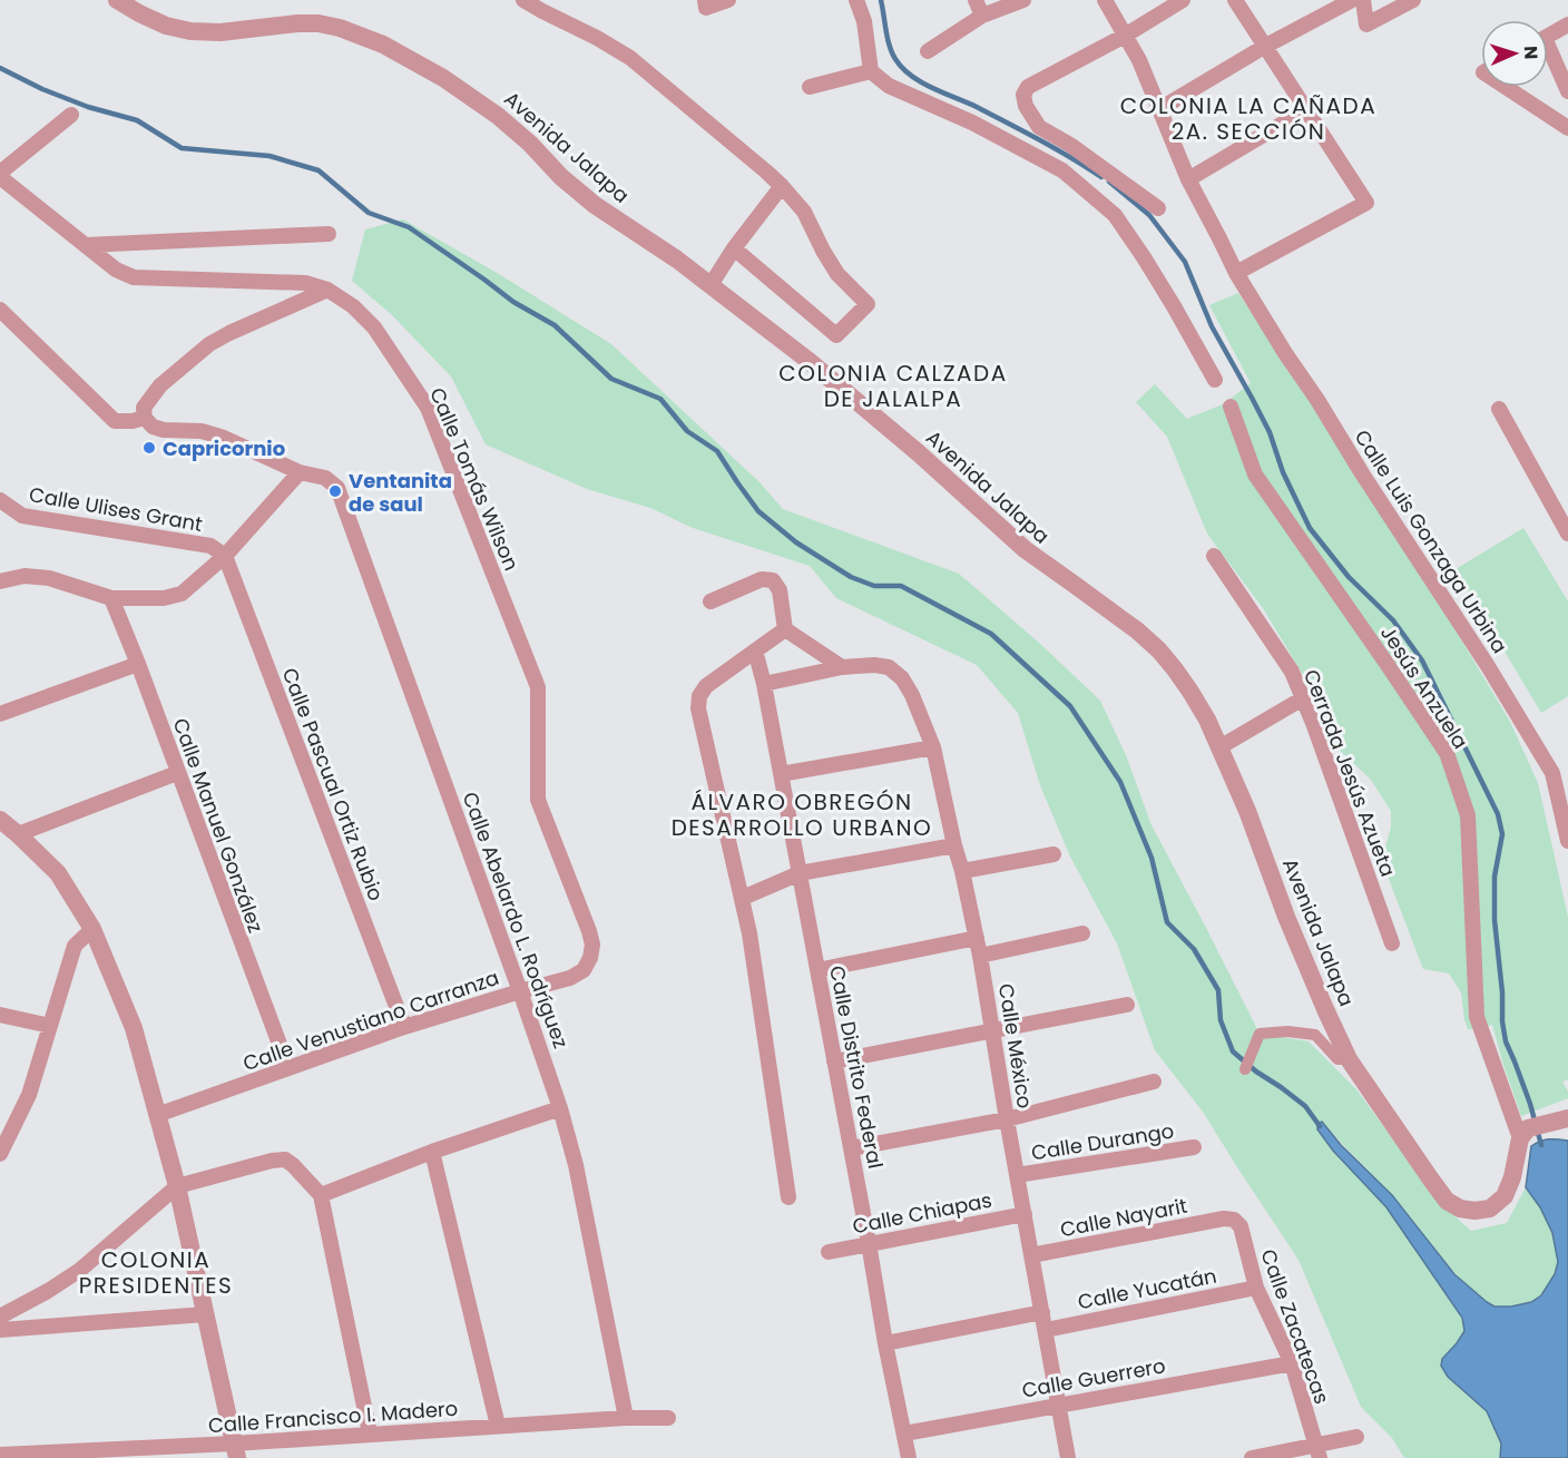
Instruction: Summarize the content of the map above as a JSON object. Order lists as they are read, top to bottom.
{
  "streets": {
    "street": [
      "Avenida Jalapa",
      "Calle Tomás Wilson",
      "Calle Ulises Grant",
      "Calle Luis Gonzaga Urbina",
      "Jesús Anzuela",
      "Cerrada Jesús Azueta",
      "Calle Pascual Ortiz Rubio",
      "Calle Manuel González",
      "Calle Abelardo L. Rodríguez",
      "Calle Venustiano Carranza",
      "Calle México",
      "Calle Distrito Federal",
      "Calle Durango",
      "Calle Chiapas",
      "Calle Nayarit",
      "Calle Yucatán",
      "Calle Zacatecas",
      "Calle Guerrero",
      "Calle Francisco I. Madero"
    ]
  },
  "crossings": [
    ["Avenida Jalapa", "Jesús Anzuela"],
    ["Calle Tomás Wilson", "Calle Venustiano Carranza"],
    ["Calle Ulises Grant", "Calle Pascual Ortiz Rubio"],
    ["Calle Pascual Ortiz Rubio", "Calle Venustiano Carranza"],
    ["Calle Manuel González", "Calle Venustiano Carranza"],
    ["Calle Abelardo L. Rodríguez", "Calle Venustiano Carranza"],
    ["Calle Abelardo L. Rodríguez", "Calle Francisco I. Madero"],
    ["Calle México", "Calle Durango"],
    ["Calle México", "Calle Chiapas"],
    ["Calle México", "Calle Nayarit"],
    ["Calle México", "Calle Yucatán"],
    ["Calle México", "Calle Guerrero"],
    ["Calle Distrito Federal", "Calle Chiapas"],
    ["Calle Distrito Federal", "Calle Guerrero"],
    ["Calle Nayarit", "Calle Zacatecas"],
    ["Calle Yucatán", "Calle Zacatecas"],
    ["Calle Zacatecas", "Calle Guerrero"]
  ],
  "districts": [
    "COLONIA LA CAÑADA 2A. SECCIÓN",
    "COLONIA CALZADA DE JALALPA",
    "ÁLVARO OBREGÓN DESARROLLO URBANO",
    "COLONIA PRESIDENTES"
  ],
  "places": ["Capricornio", "Ventanita de saul"],
  "north": "right"
}
